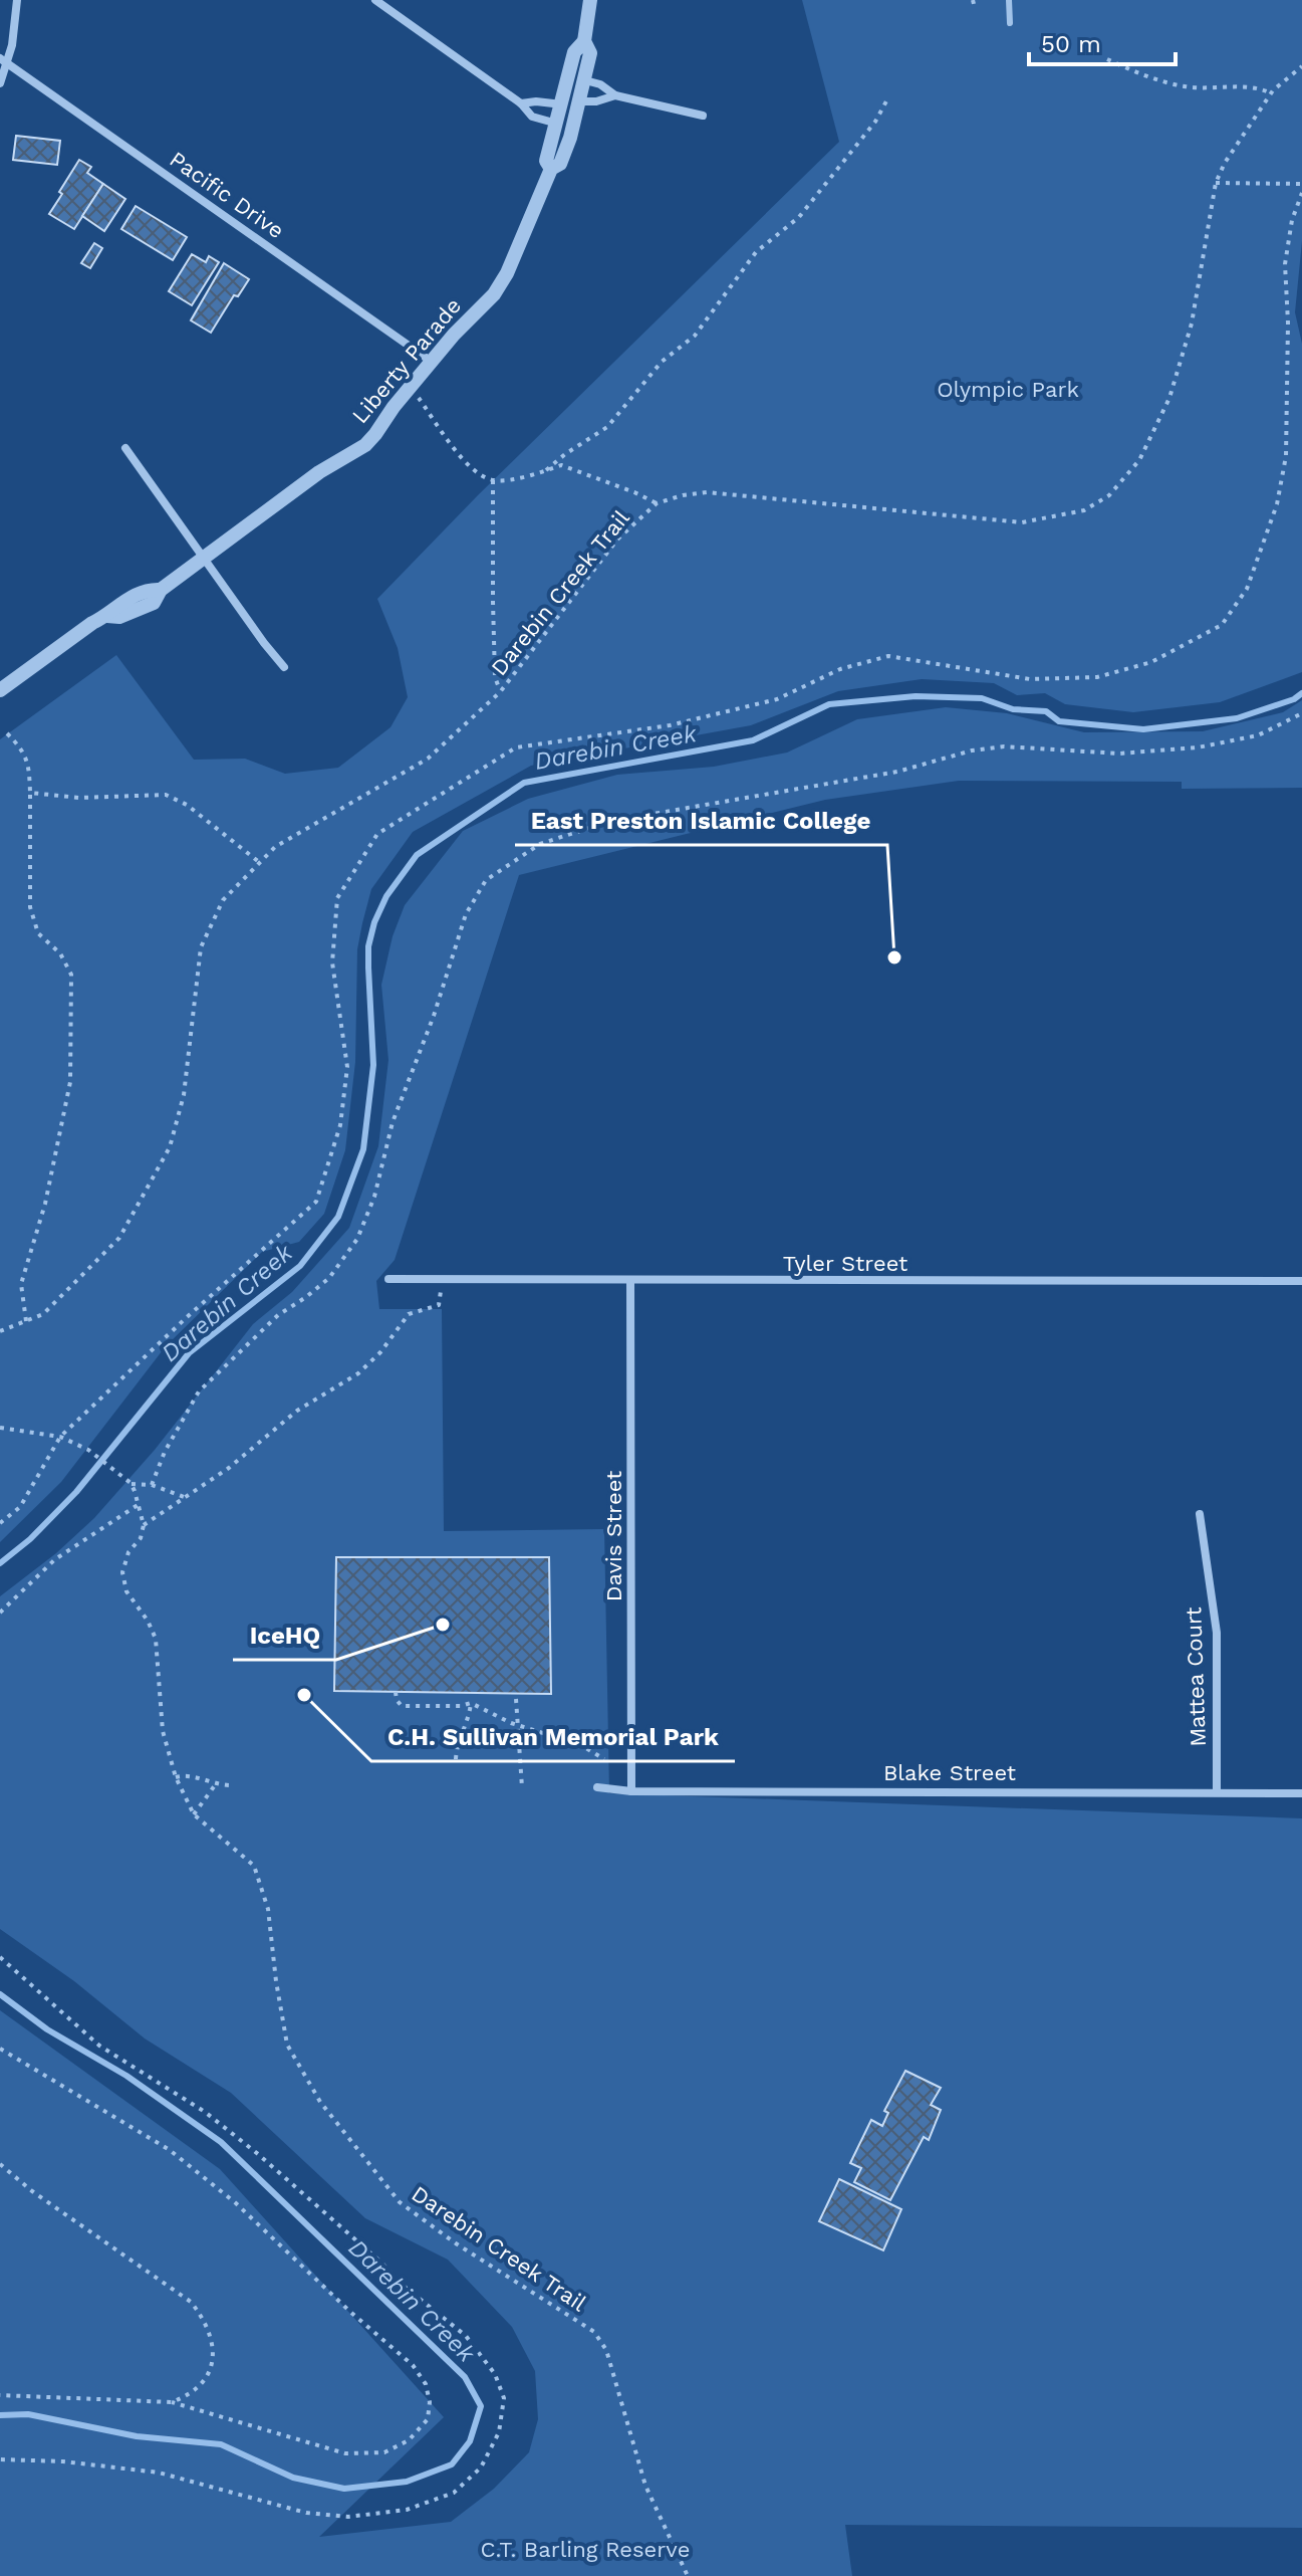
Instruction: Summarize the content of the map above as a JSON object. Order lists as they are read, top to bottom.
{
  "streets": {
    "street": [
      "Pacific Drive",
      "Liberty Parade",
      "Tyler Street",
      "Davis Street",
      "Mattea Court",
      "Blake Street"
    ],
    "path": ["Darebin Creek Trail"]
  },
  "crossings": [
    ["Pacific Drive", "Liberty Parade"],
    ["Tyler Street", "Davis Street"],
    ["Davis Street", "Blake Street"],
    ["Mattea Court", "Blake Street"]
  ],
  "water": ["Darebin Creek"],
  "parks": ["Olympic Park", "C.T. Barling Reserve"],
  "places": ["East Preston Islamic College", "IceHQ", "C.H. Sullivan Memorial Park"],
  "scale_bar": "50 m"
}
